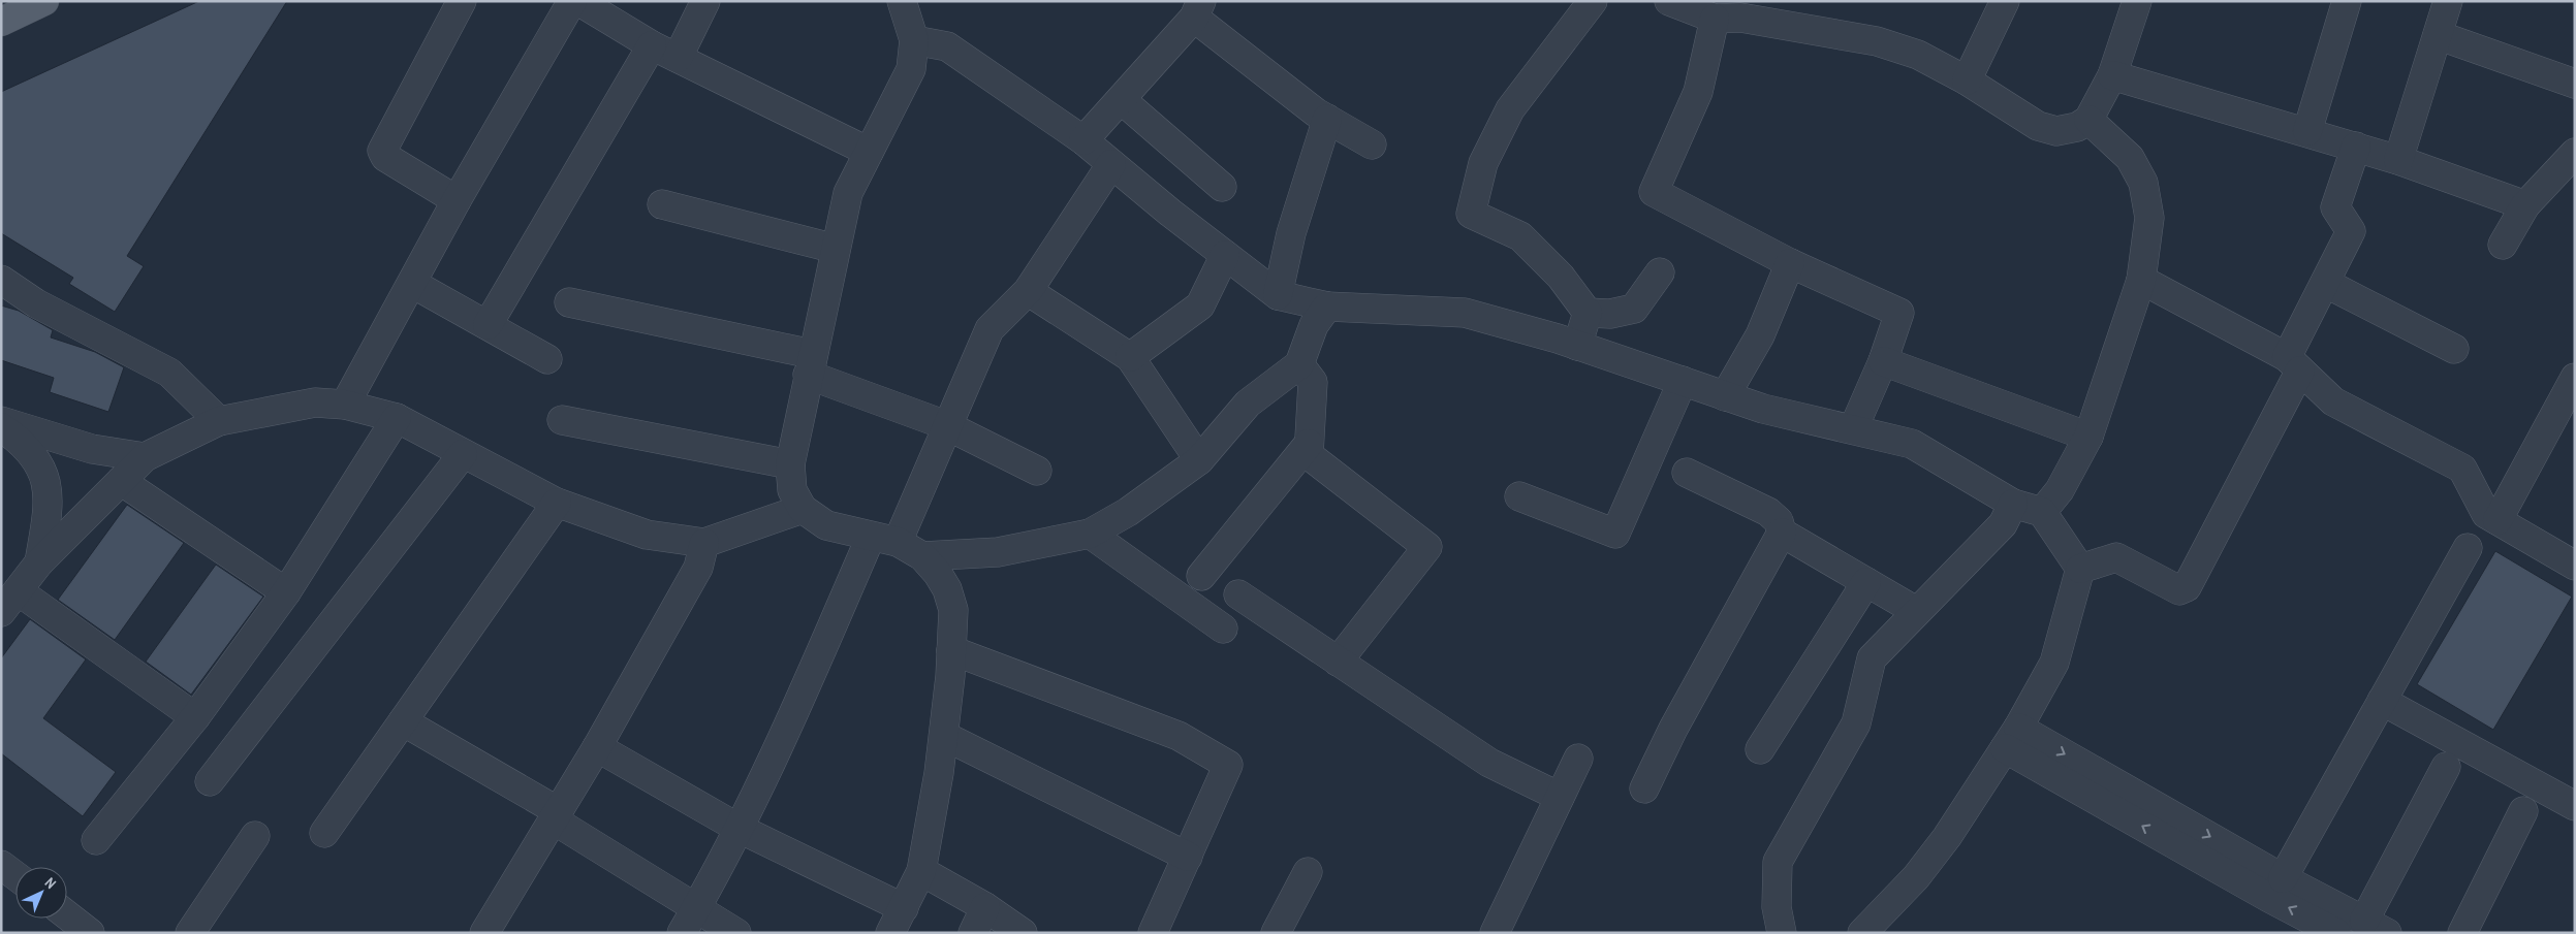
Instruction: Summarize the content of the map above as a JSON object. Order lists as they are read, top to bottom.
{
  "north": "top right"
}
